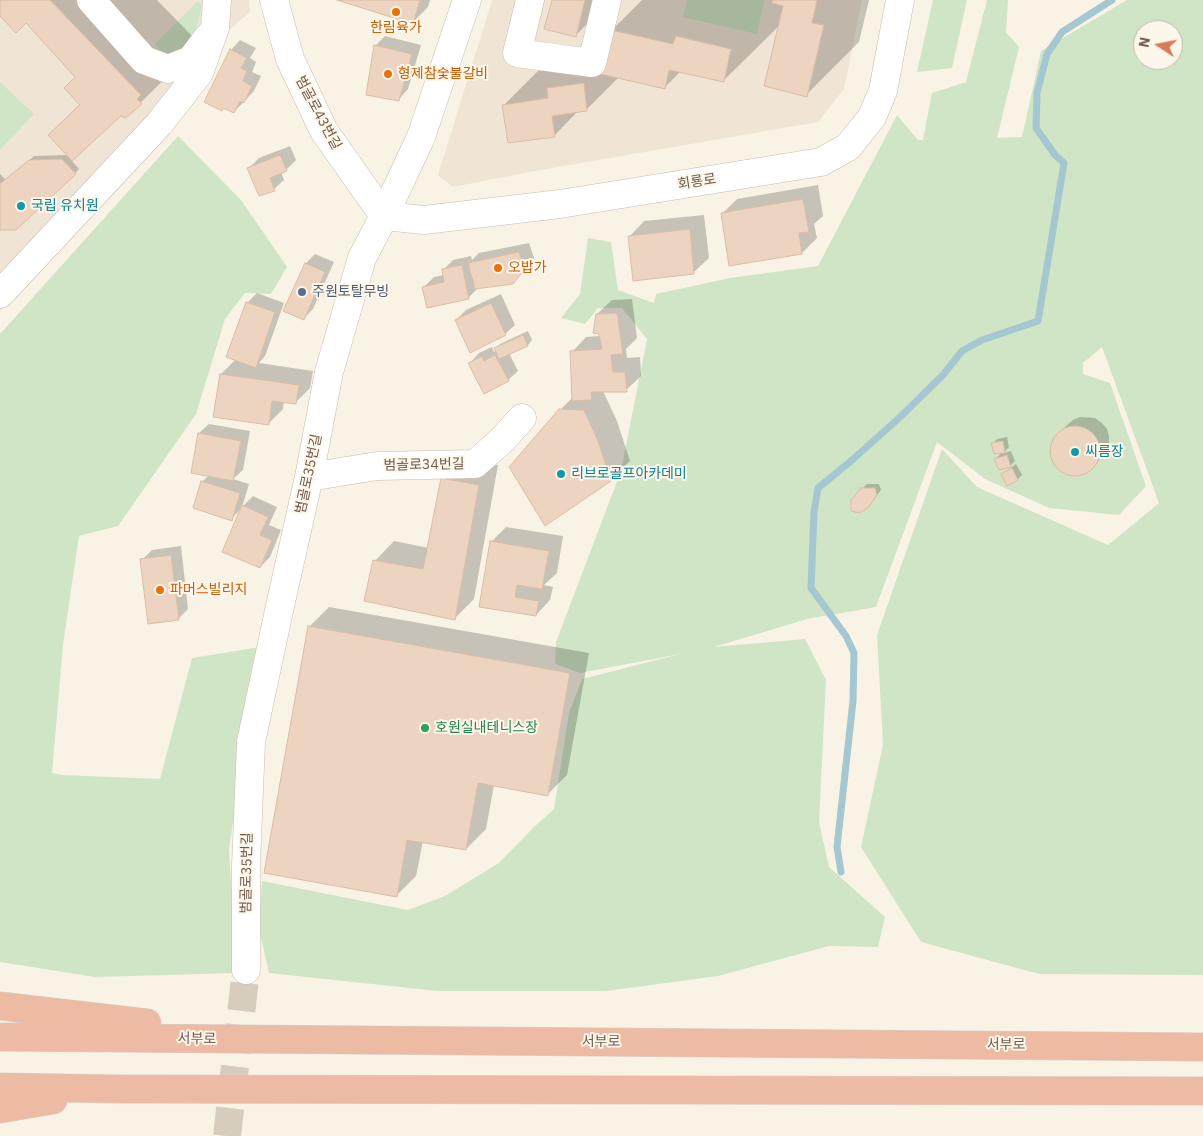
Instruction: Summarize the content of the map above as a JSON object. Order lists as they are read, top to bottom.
{
  "streets": {
    "highway": ["서부로"],
    "street": [
      "범골로43번길",
      "회룡로",
      "범골로34번길",
      "범골로35번길"
    ]
  },
  "crossings": [
    ["범골로43번길", "회룡로"],
    ["범골로43번길", "범골로35번길"],
    ["회룡로", "범골로35번길"],
    ["범골로34번길", "범골로35번길"]
  ],
  "places": [
    "한림육가",
    "형제참숯불갈비",
    "국립 유치원",
    "오밥가",
    "주원토탈무빙",
    "씨름장",
    "리브로골프아카데미",
    "파머스빌리지",
    "호원실내테니스장"
  ],
  "north": "left"
}
